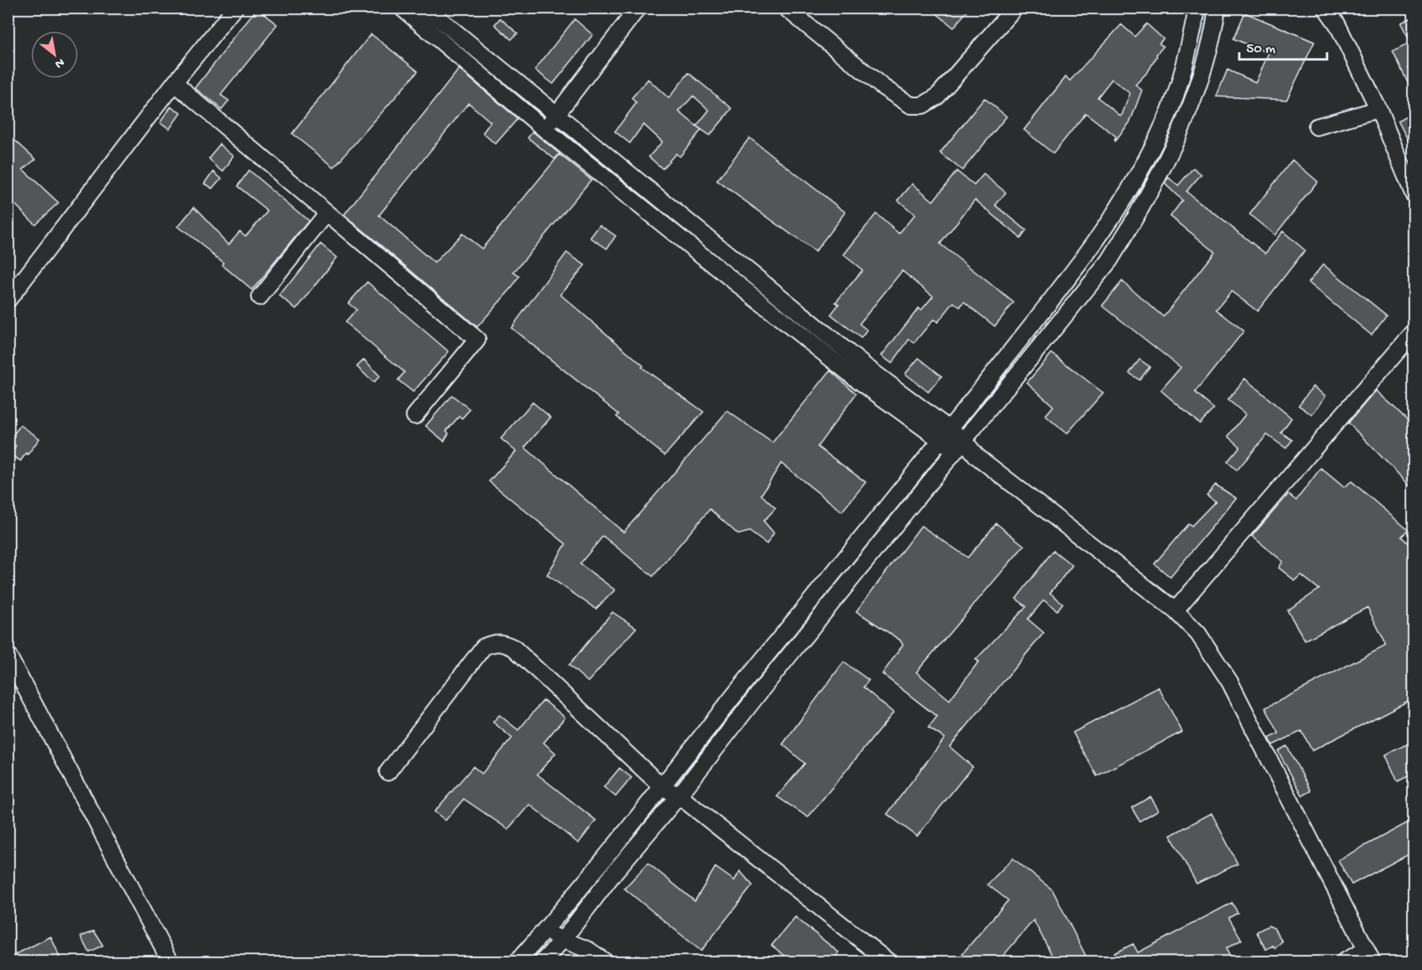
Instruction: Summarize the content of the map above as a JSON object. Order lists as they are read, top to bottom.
{
  "scale_bar": "50 m",
  "north": "bottom right"
}
